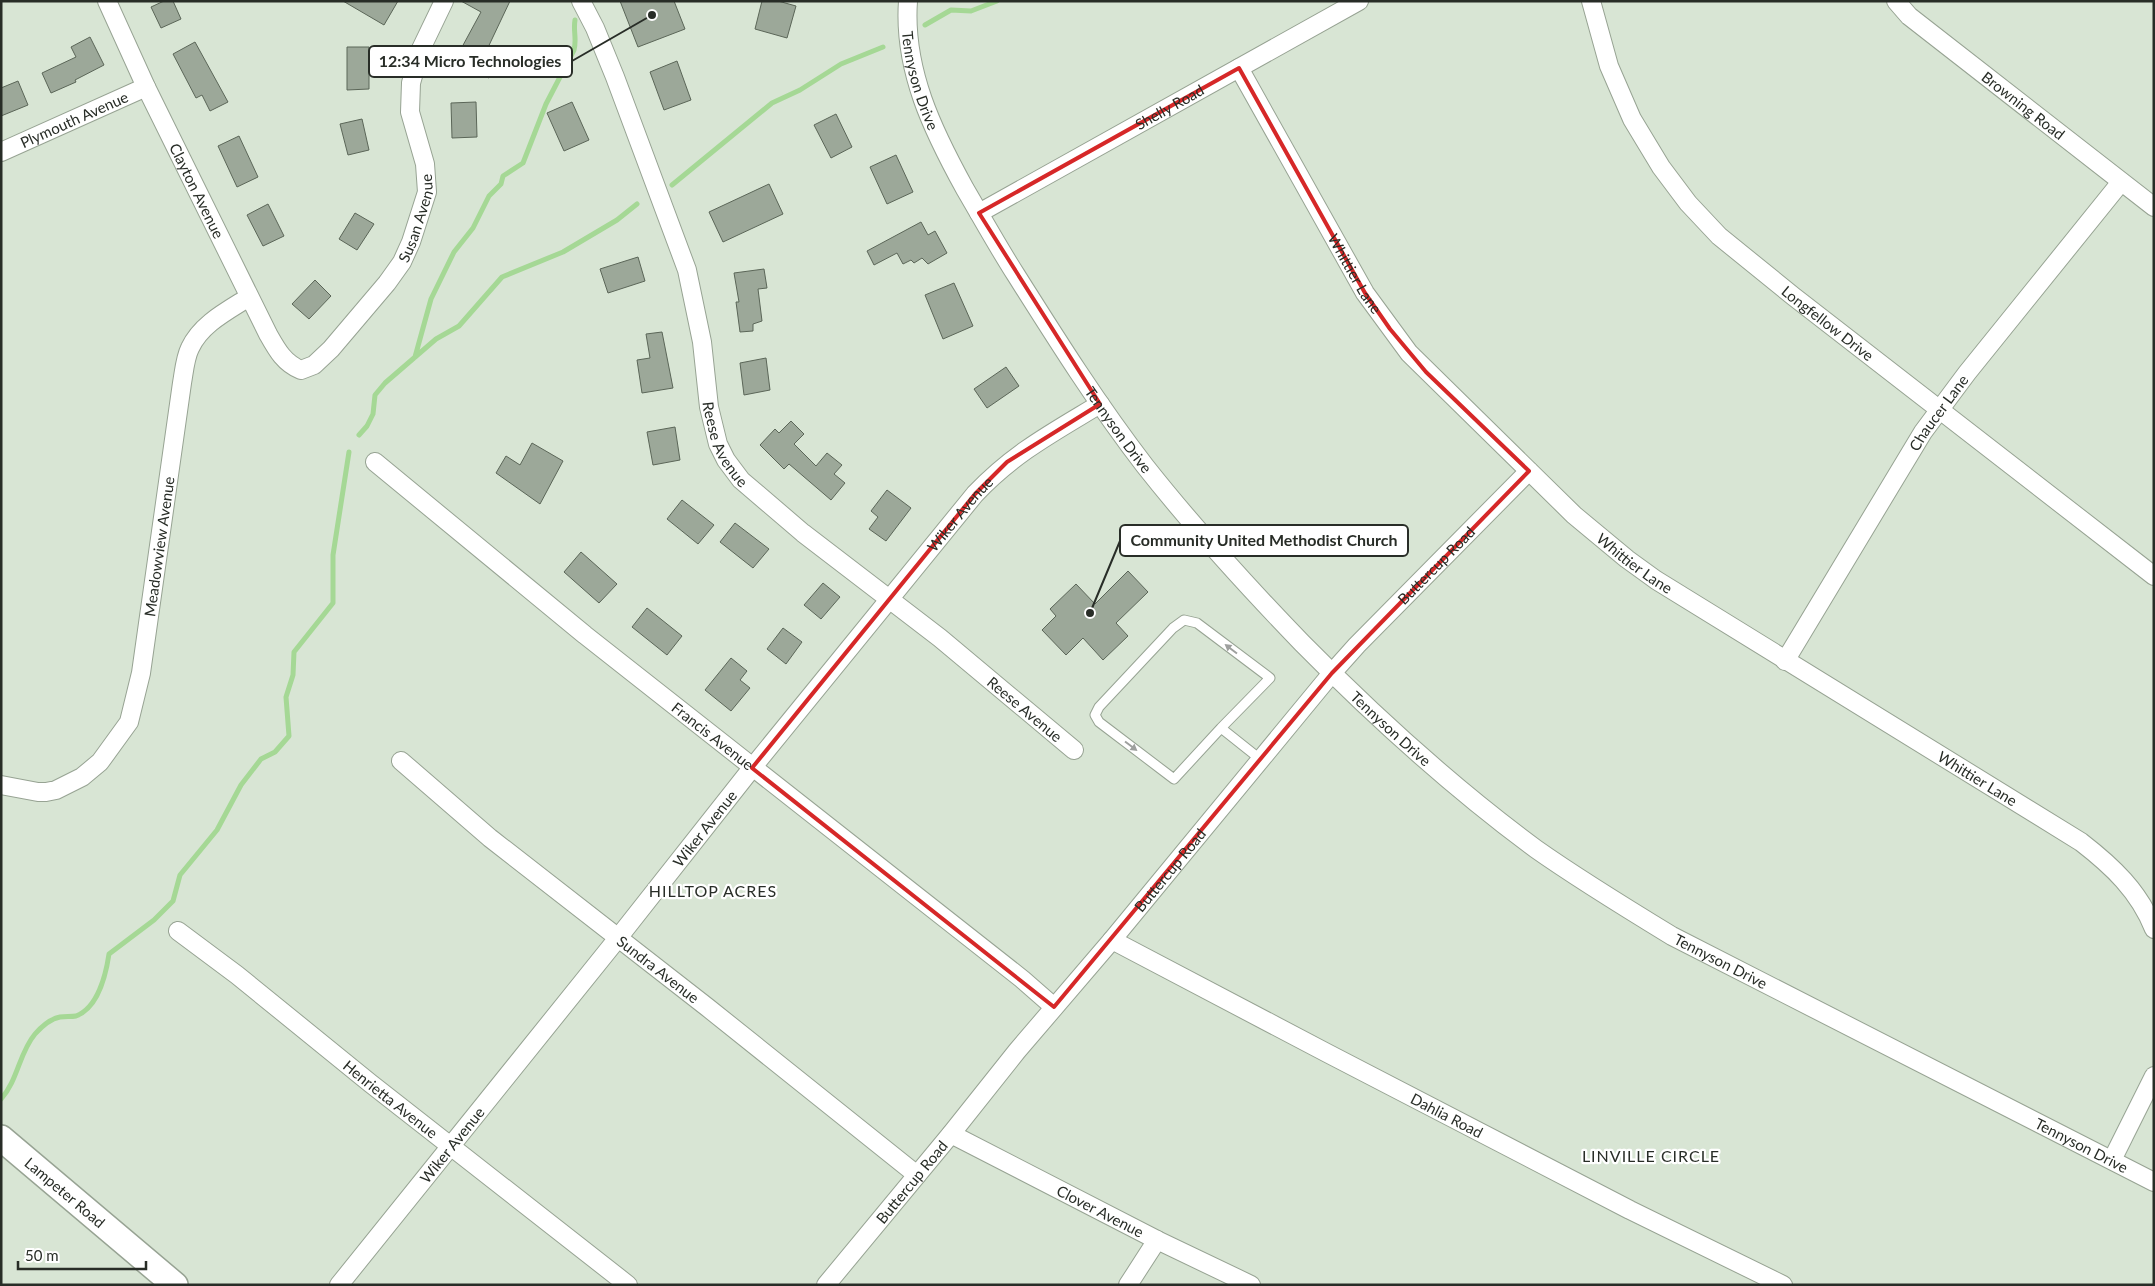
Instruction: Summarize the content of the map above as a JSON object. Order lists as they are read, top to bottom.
{
  "streets": {
    "main road": ["Lampeter Road"],
    "street": [
      "Tennyson Drive",
      "Browning Road",
      "Shelly Road",
      "Plymouth Avenue",
      "Clayton Avenue",
      "Susan Avenue",
      "Whittier Lane",
      "Longfellow Drive",
      "Chaucer Lane",
      "Reese Avenue",
      "Wiker Avenue",
      "Meadowview Avenue",
      "Buttercup Road",
      "Francis Avenue",
      "Sundra Avenue",
      "Henrietta Avenue",
      "Dahlia Road",
      "Clover Avenue"
    ]
  },
  "crossings": [
    ["Tennyson Drive", "Shelly Road"],
    ["Tennyson Drive", "Wiker Avenue"],
    ["Tennyson Drive", "Buttercup Road"],
    ["Browning Road", "Chaucer Lane"],
    ["Shelly Road", "Whittier Lane"],
    ["Plymouth Avenue", "Clayton Avenue"],
    ["Clayton Avenue", "Susan Avenue"],
    ["Clayton Avenue", "Meadowview Avenue"],
    ["Whittier Lane", "Chaucer Lane"],
    ["Whittier Lane", "Buttercup Road"],
    ["Longfellow Drive", "Chaucer Lane"],
    ["Reese Avenue", "Wiker Avenue"],
    ["Wiker Avenue", "Francis Avenue"],
    ["Wiker Avenue", "Sundra Avenue"],
    ["Wiker Avenue", "Henrietta Avenue"],
    ["Buttercup Road", "Francis Avenue"],
    ["Buttercup Road", "Sundra Avenue"],
    ["Buttercup Road", "Dahlia Road"],
    ["Buttercup Road", "Clover Avenue"]
  ],
  "districts": ["HILLTOP ACRES", "LINVILLE CIRCLE"],
  "places": ["12:34 Micro Technologies", "Community United Methodist Church"],
  "scale_bar": "50 m"
}
